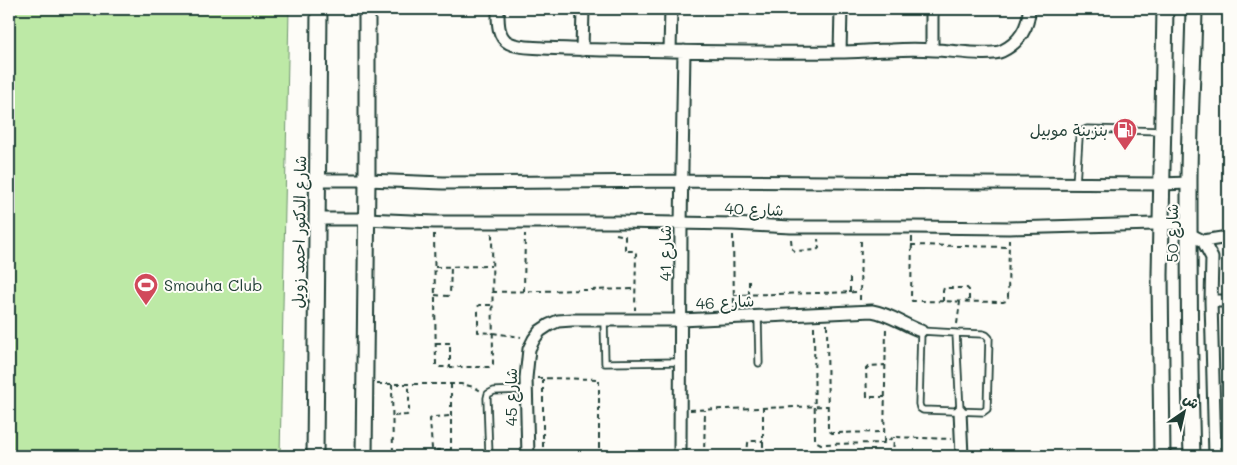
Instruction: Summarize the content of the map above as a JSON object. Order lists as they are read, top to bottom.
{
  "streets": {
    "street": [
      "شارع 40",
      "شارع الدكتور احمد زويل",
      "شارع 50",
      "شارع 41",
      "شارع 46",
      "شارع 45"
    ]
  },
  "crossings": [
    ["شارع 40", "شارع الدكتور احمد زويل"],
    ["شارع 40", "شارع 50"],
    ["شارع 40", "شارع 41"],
    ["شارع 41", "شارع 46"],
    ["شارع 46", "شارع 45"]
  ],
  "places": {
    "fuel station": ["بنزينة موبيل"],
    "sports": ["Smouha Club"]
  },
  "north": "top right"
}
